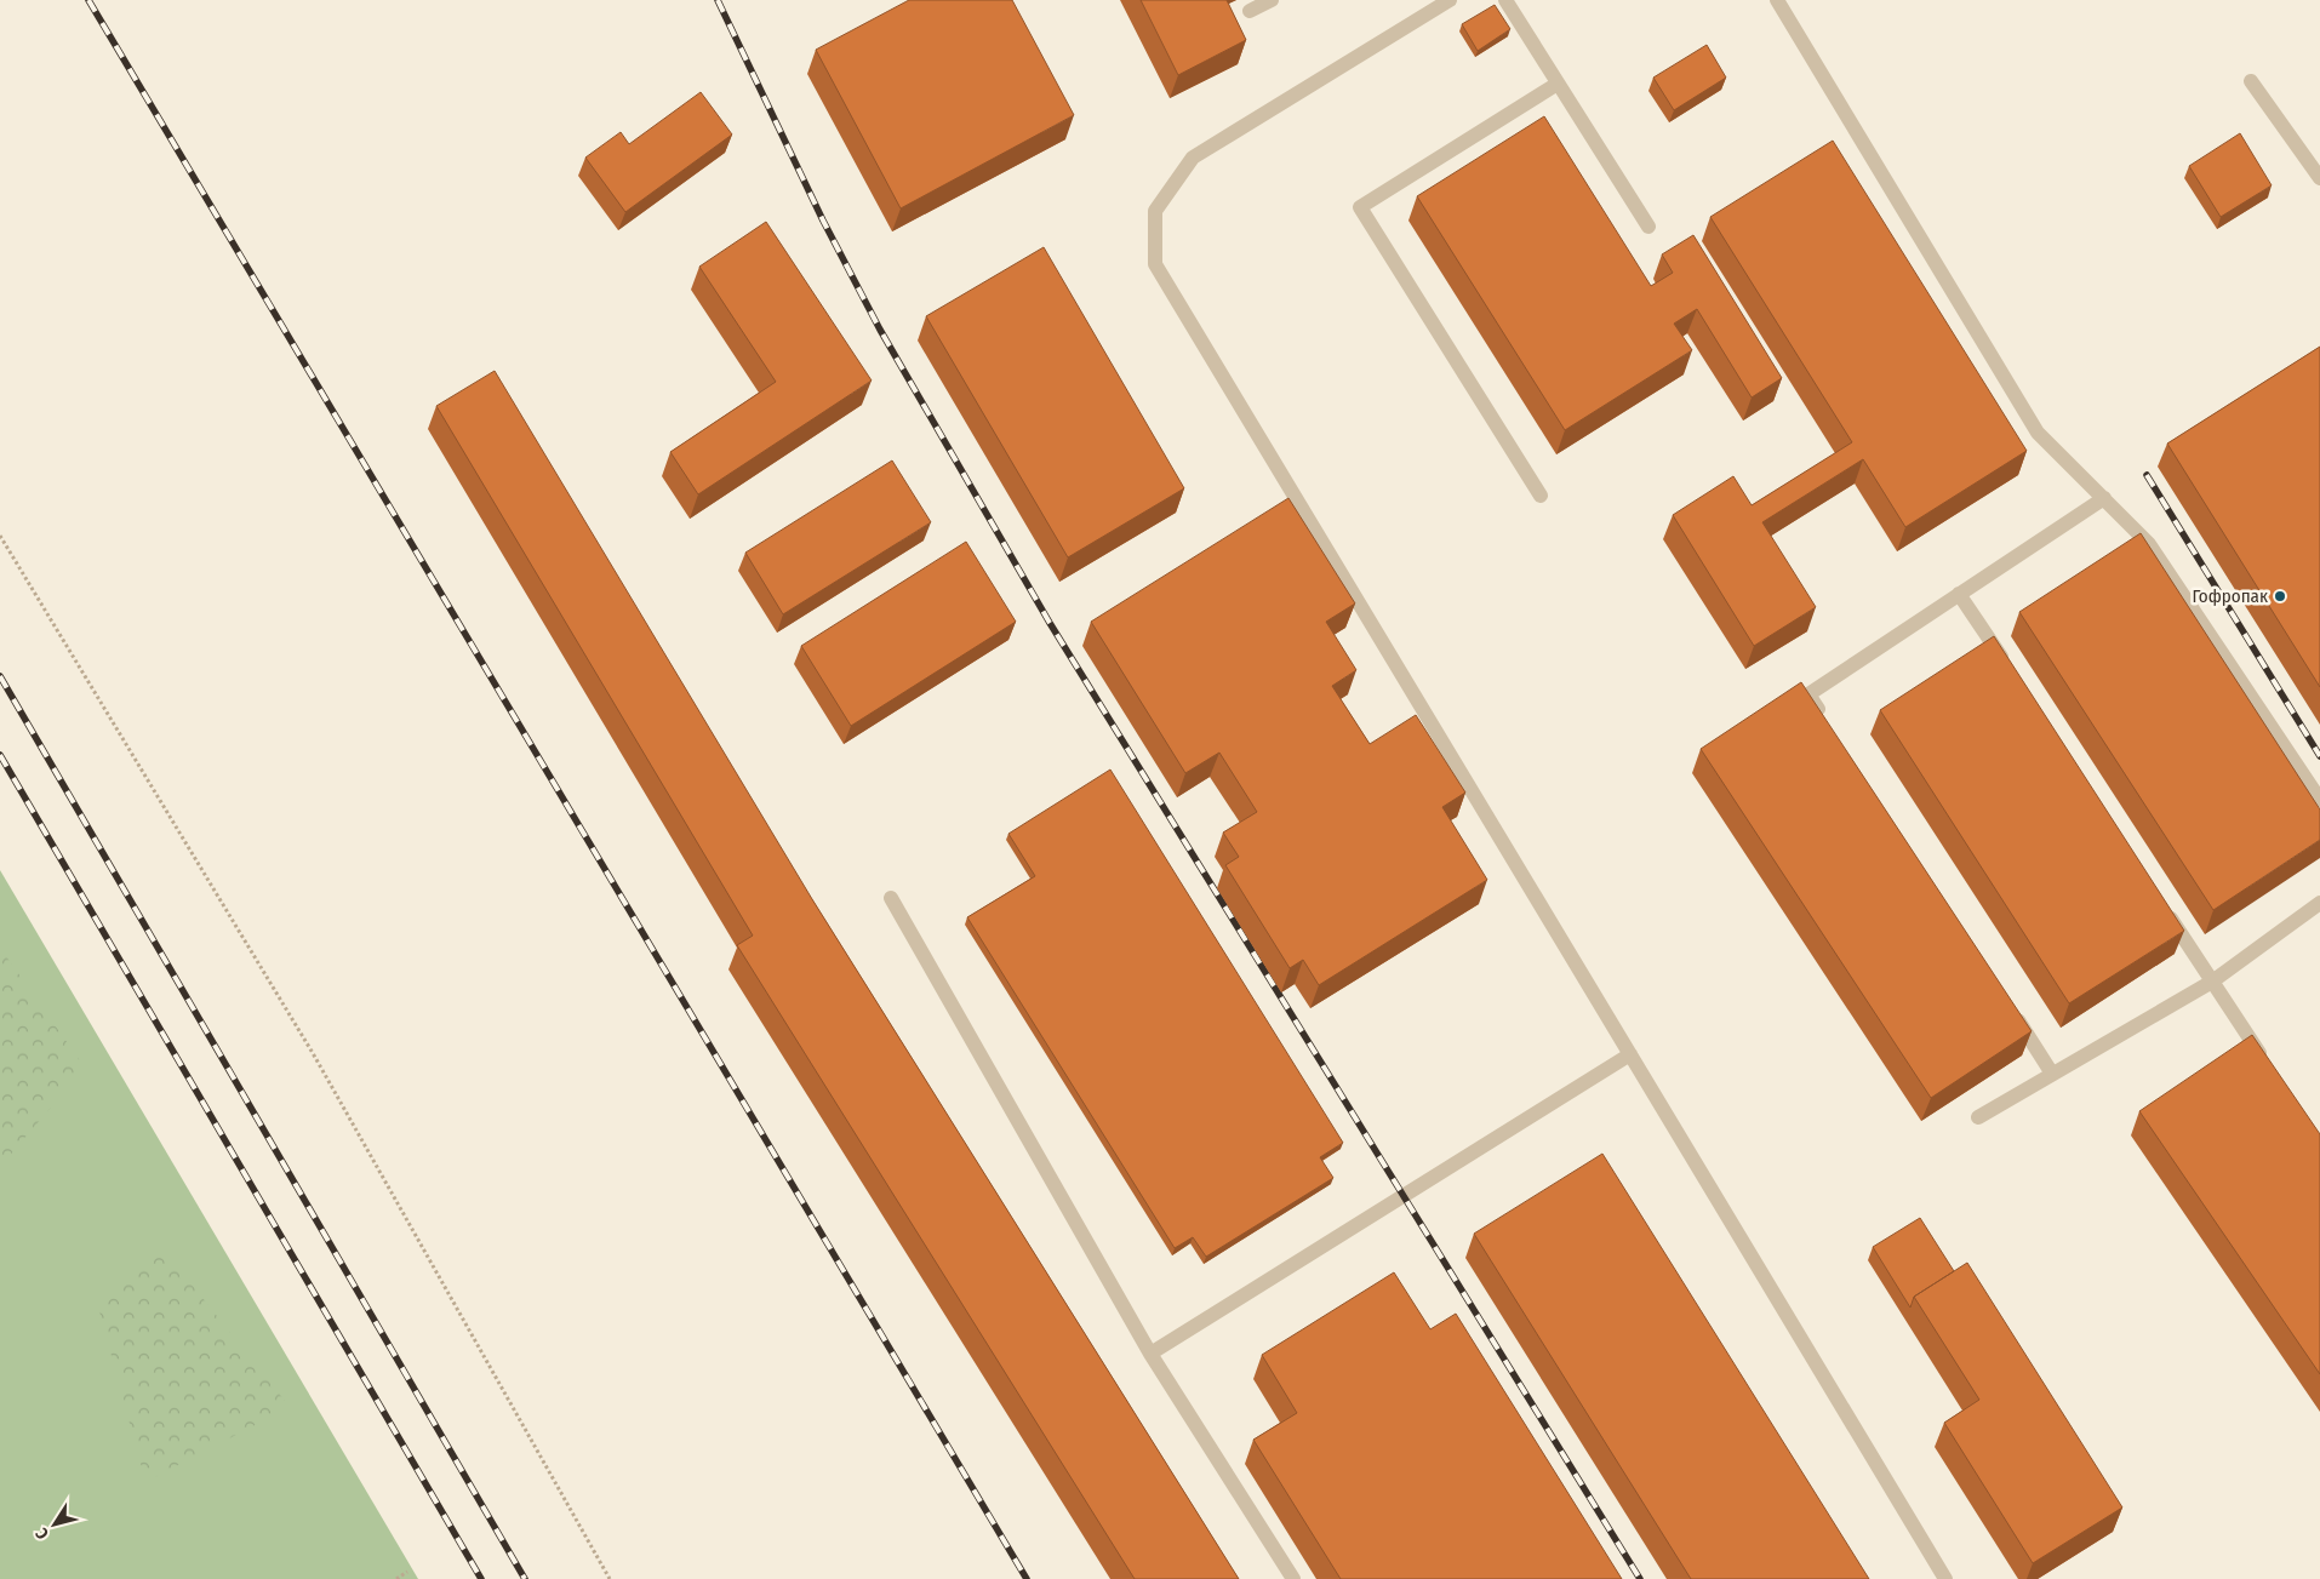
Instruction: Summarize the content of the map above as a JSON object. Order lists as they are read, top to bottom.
{
  "places": ["Гофропак"],
  "north": "bottom left"
}
